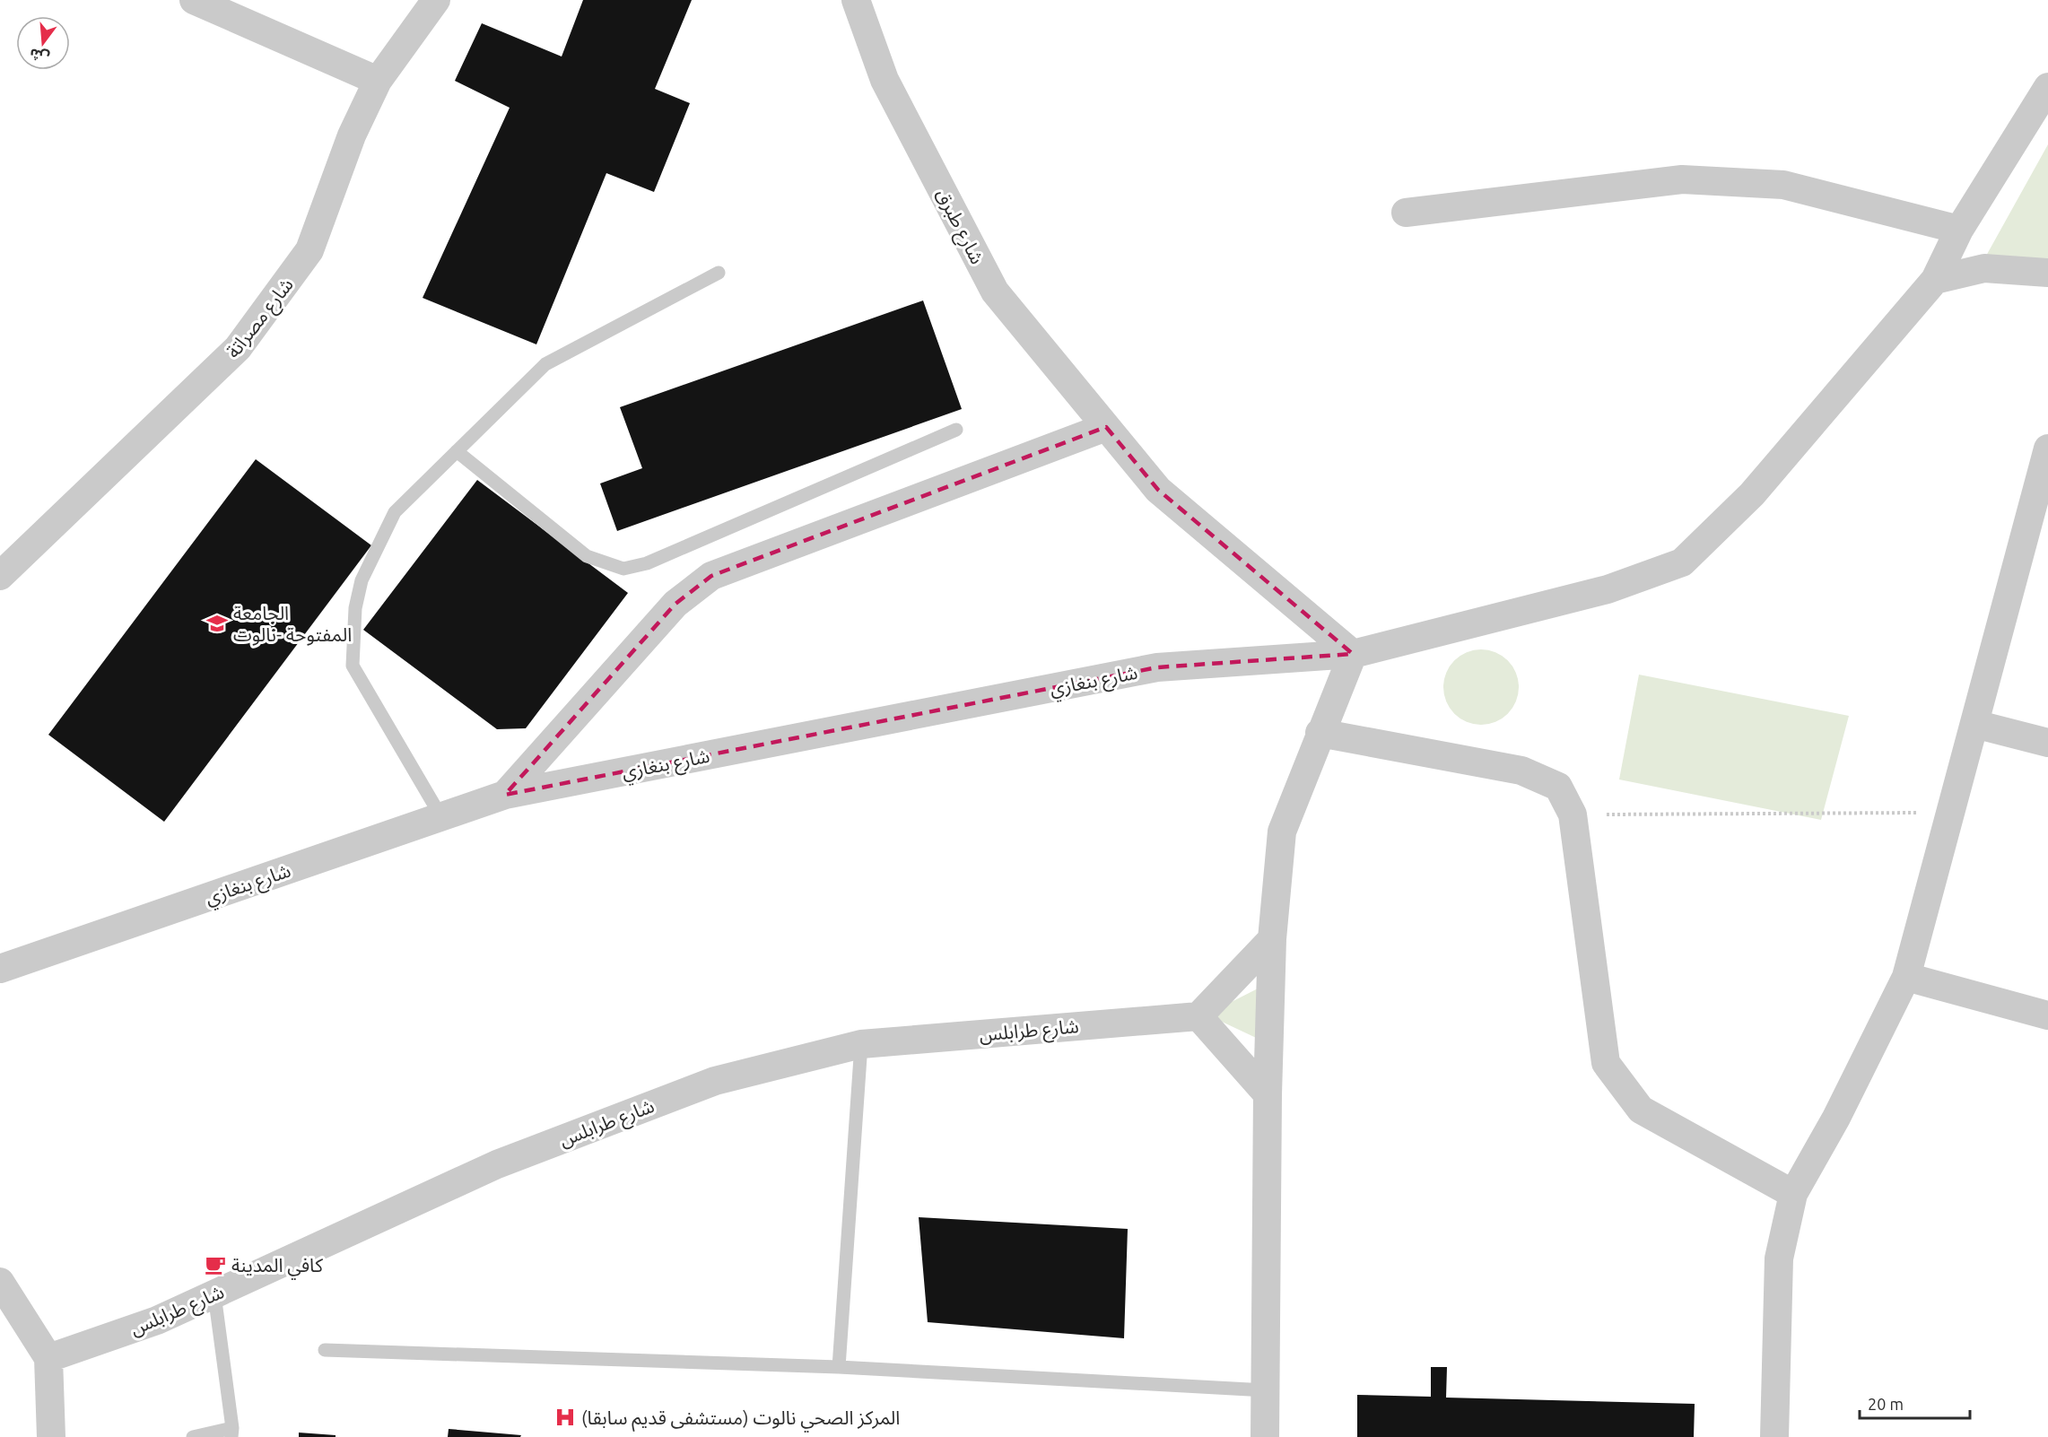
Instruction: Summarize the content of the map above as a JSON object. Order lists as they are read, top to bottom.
{
  "streets": {
    "street": [
      "شارع طبرق",
      "شارع مصراتة",
      "شارع بنغازي",
      "شارع طرابلس"
    ]
  },
  "crossings": [
    ["شارع طبرق", "شارع بنغازي"]
  ],
  "places": {
    "school or university": ["الجامعة المفتوحة -نالوت"],
    "cafe": ["كافي المدينة"],
    "hospital": ["المركز الصحي نالوت (مستشفى قديم سابقا)"]
  },
  "scale_bar": "20 m",
  "north": "bottom"
}
